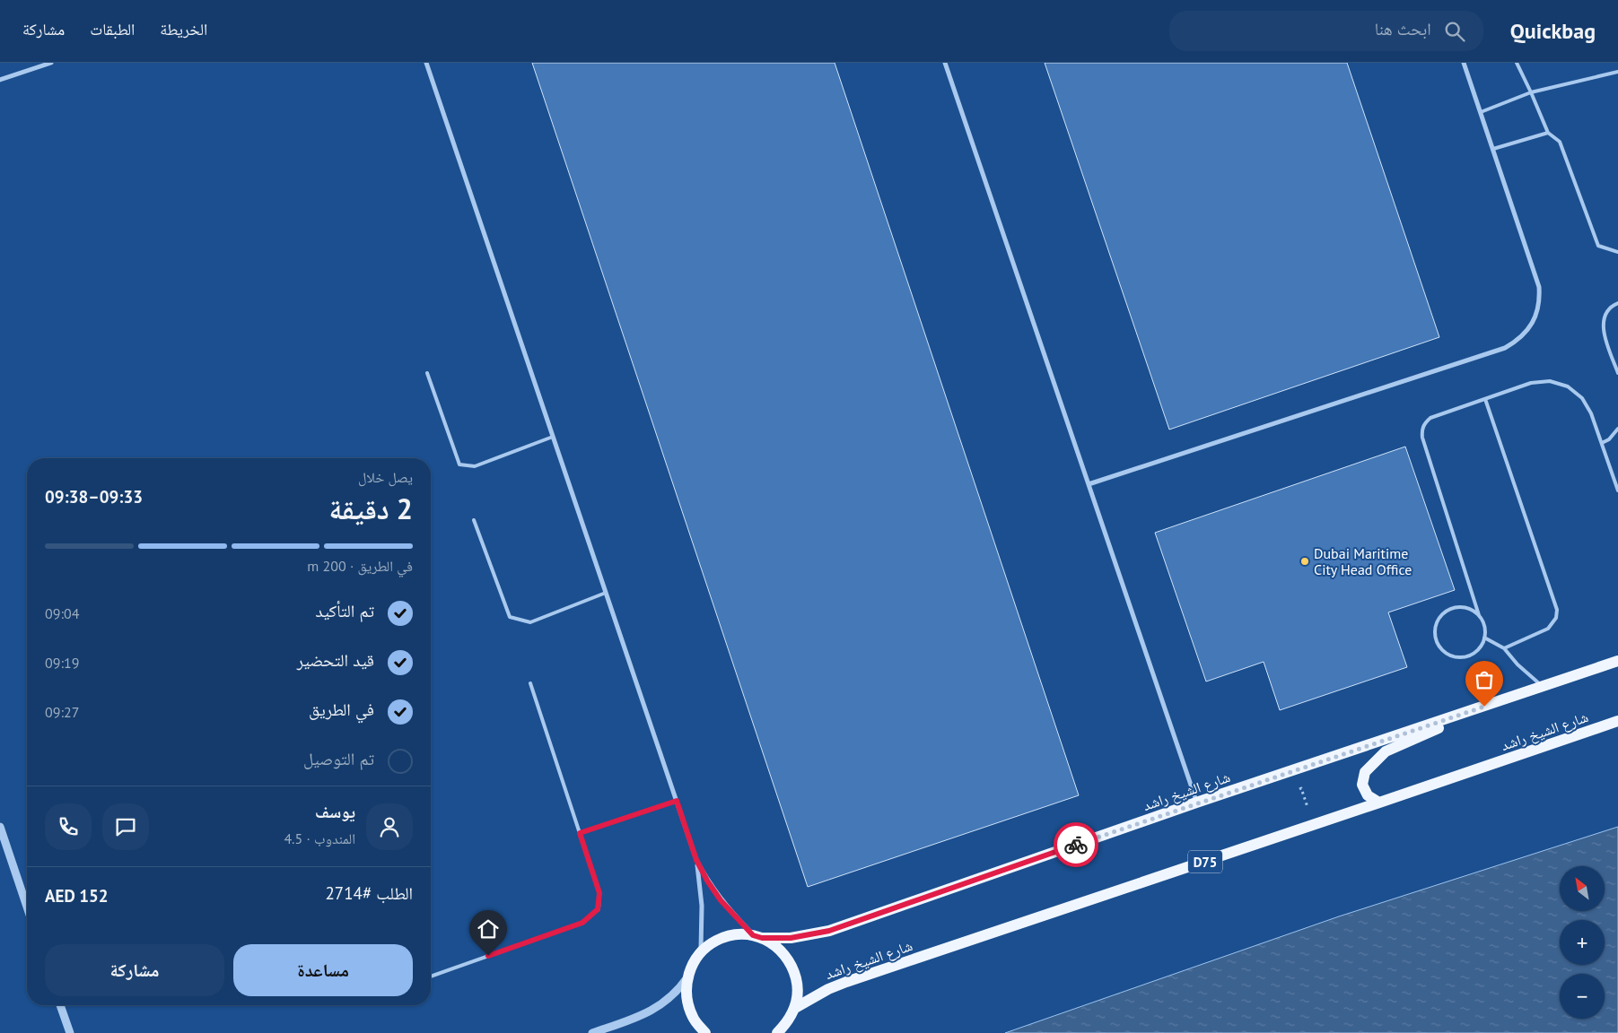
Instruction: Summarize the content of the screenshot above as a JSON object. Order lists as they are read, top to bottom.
{
  "streets": {
    "main road": ["شارع الشيخ راشد", "D75"]
  },
  "places": ["Dubai Maritime City Head Office"],
  "north": "top left",
  "page": {
    "header": "Quickbag",
    "search": "ابحث هنا",
    "nav": ["الخريطة", "الطبقات", "مشاركة"],
    "heading": ["2 دقيقة", "يصل خلال", "09:33–09:38"],
    "panel": [
      "يوسف",
      "المندوب · 4.5",
      "الطلب #2714",
      "AED 152"
    ],
    "bar": "في الطريق · 200 m",
    "list": [
      ["تم التأكيد", "09:04"],
      ["قيد التحضير", "09:19"],
      ["في الطريق", "09:27"],
      "تم التوصيل"
    ],
    "map_buttons": ["+", "−"],
    "buttons": ["مساعدة", "مشاركة"]
  }
}
